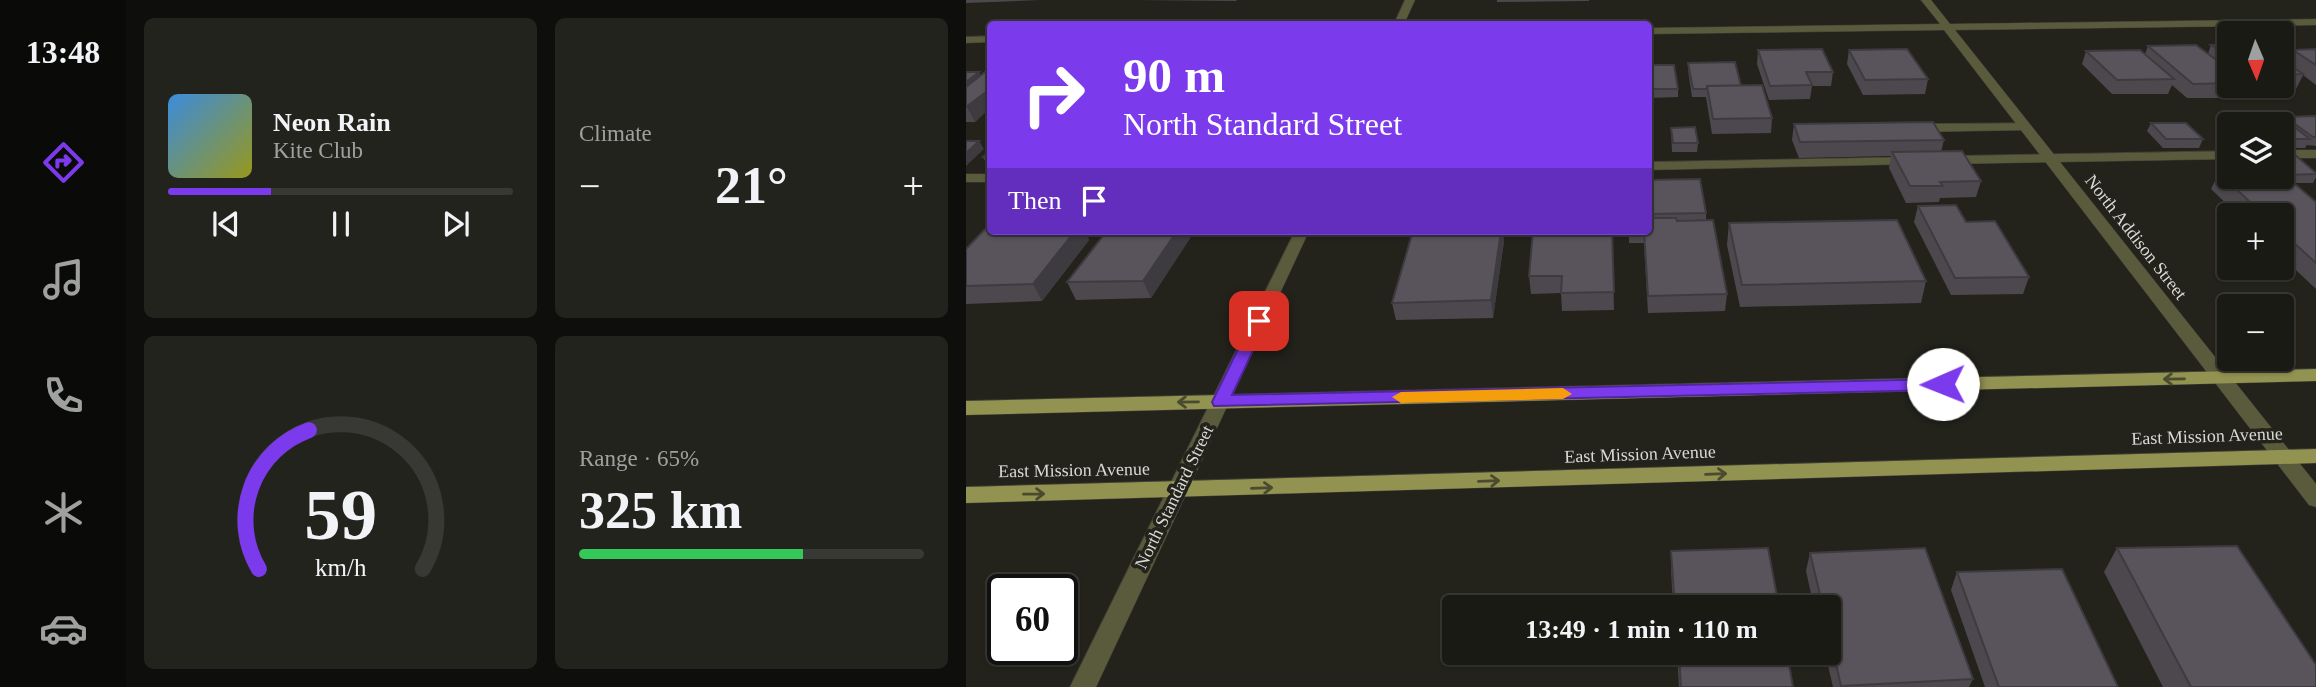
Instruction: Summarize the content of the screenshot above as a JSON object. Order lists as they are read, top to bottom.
{
  "streets": {
    "main road": ["East Mission Avenue"],
    "street": ["North Addison Street", "North Standard Street"]
  },
  "crossings": [
    ["North Addison Street", "East Mission Avenue"],
    ["East Mission Avenue", "North Standard Street"]
  ],
  "north": "bottom",
  "page": {
    "tabs": "13:48",
    "tile": [
      "Climate",
      ["Range · 65%", "325 km"]
    ],
    "map_buttons": ["+", "−"],
    "turn": ["90 m", "North Standard Street"],
    "song": ["Neon Rain", "Kite Club"],
    "heat": ["−", "21°", "+"],
    "then": "Then",
    "limit": "60",
    "trip": "13:49 · 1 min · 110 m",
    "gauge": ["59", "km/h"]
  }
}
